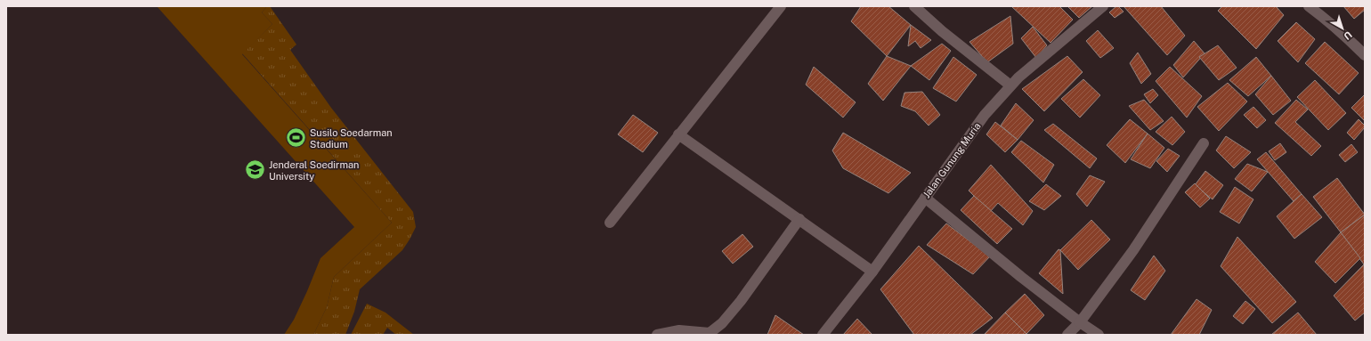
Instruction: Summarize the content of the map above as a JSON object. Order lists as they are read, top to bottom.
{
  "streets": {
    "street": ["Jalan Gunung Muria"]
  },
  "places": {
    "sports": ["Susilo Soedarman Stadium"],
    "school or university": ["Jenderal Soedirman University"]
  },
  "north": "bottom right"
}
